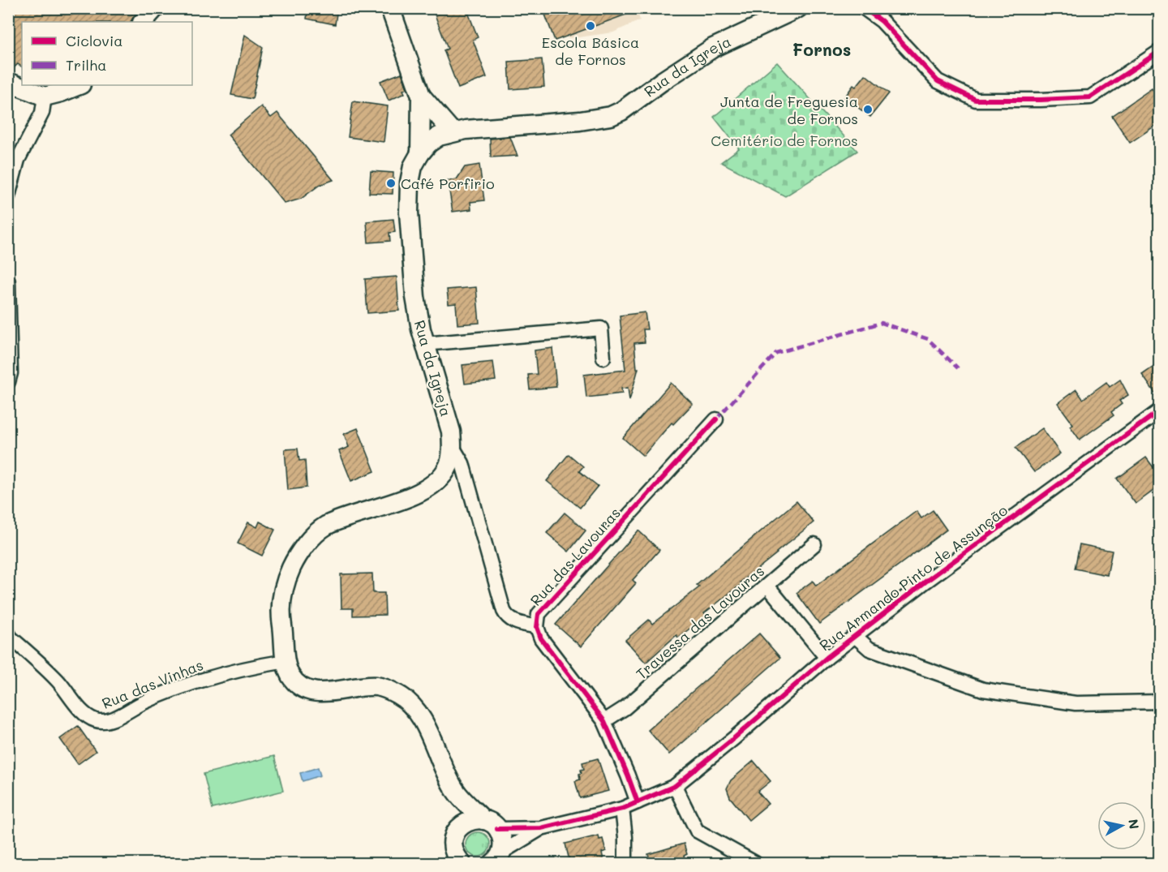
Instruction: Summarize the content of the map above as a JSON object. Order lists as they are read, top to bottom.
{
  "streets": {
    "main road": ["Rua da Igreja"],
    "street": [
      "Rua das Lavouras",
      "Rua Armando Pinto de Assunção",
      "Travessa das Lavouras",
      "Rua das Vinhas"
    ]
  },
  "crossings": [
    ["Rua da Igreja", "Rua Armando Pinto de Assunção"],
    ["Rua da Igreja", "Rua das Vinhas"],
    ["Rua das Lavouras", "Rua Armando Pinto de Assunção"],
    ["Rua das Lavouras", "Travessa das Lavouras"]
  ],
  "districts": ["Fornos"],
  "parks": ["Cemitério de Fornos"],
  "places": ["Escola Básica de Fornos", "Junta de Freguesia de Fornos", "Café Porfirio"],
  "legend": ["Ciclovia", "Trilha"],
  "north": "right"
}
